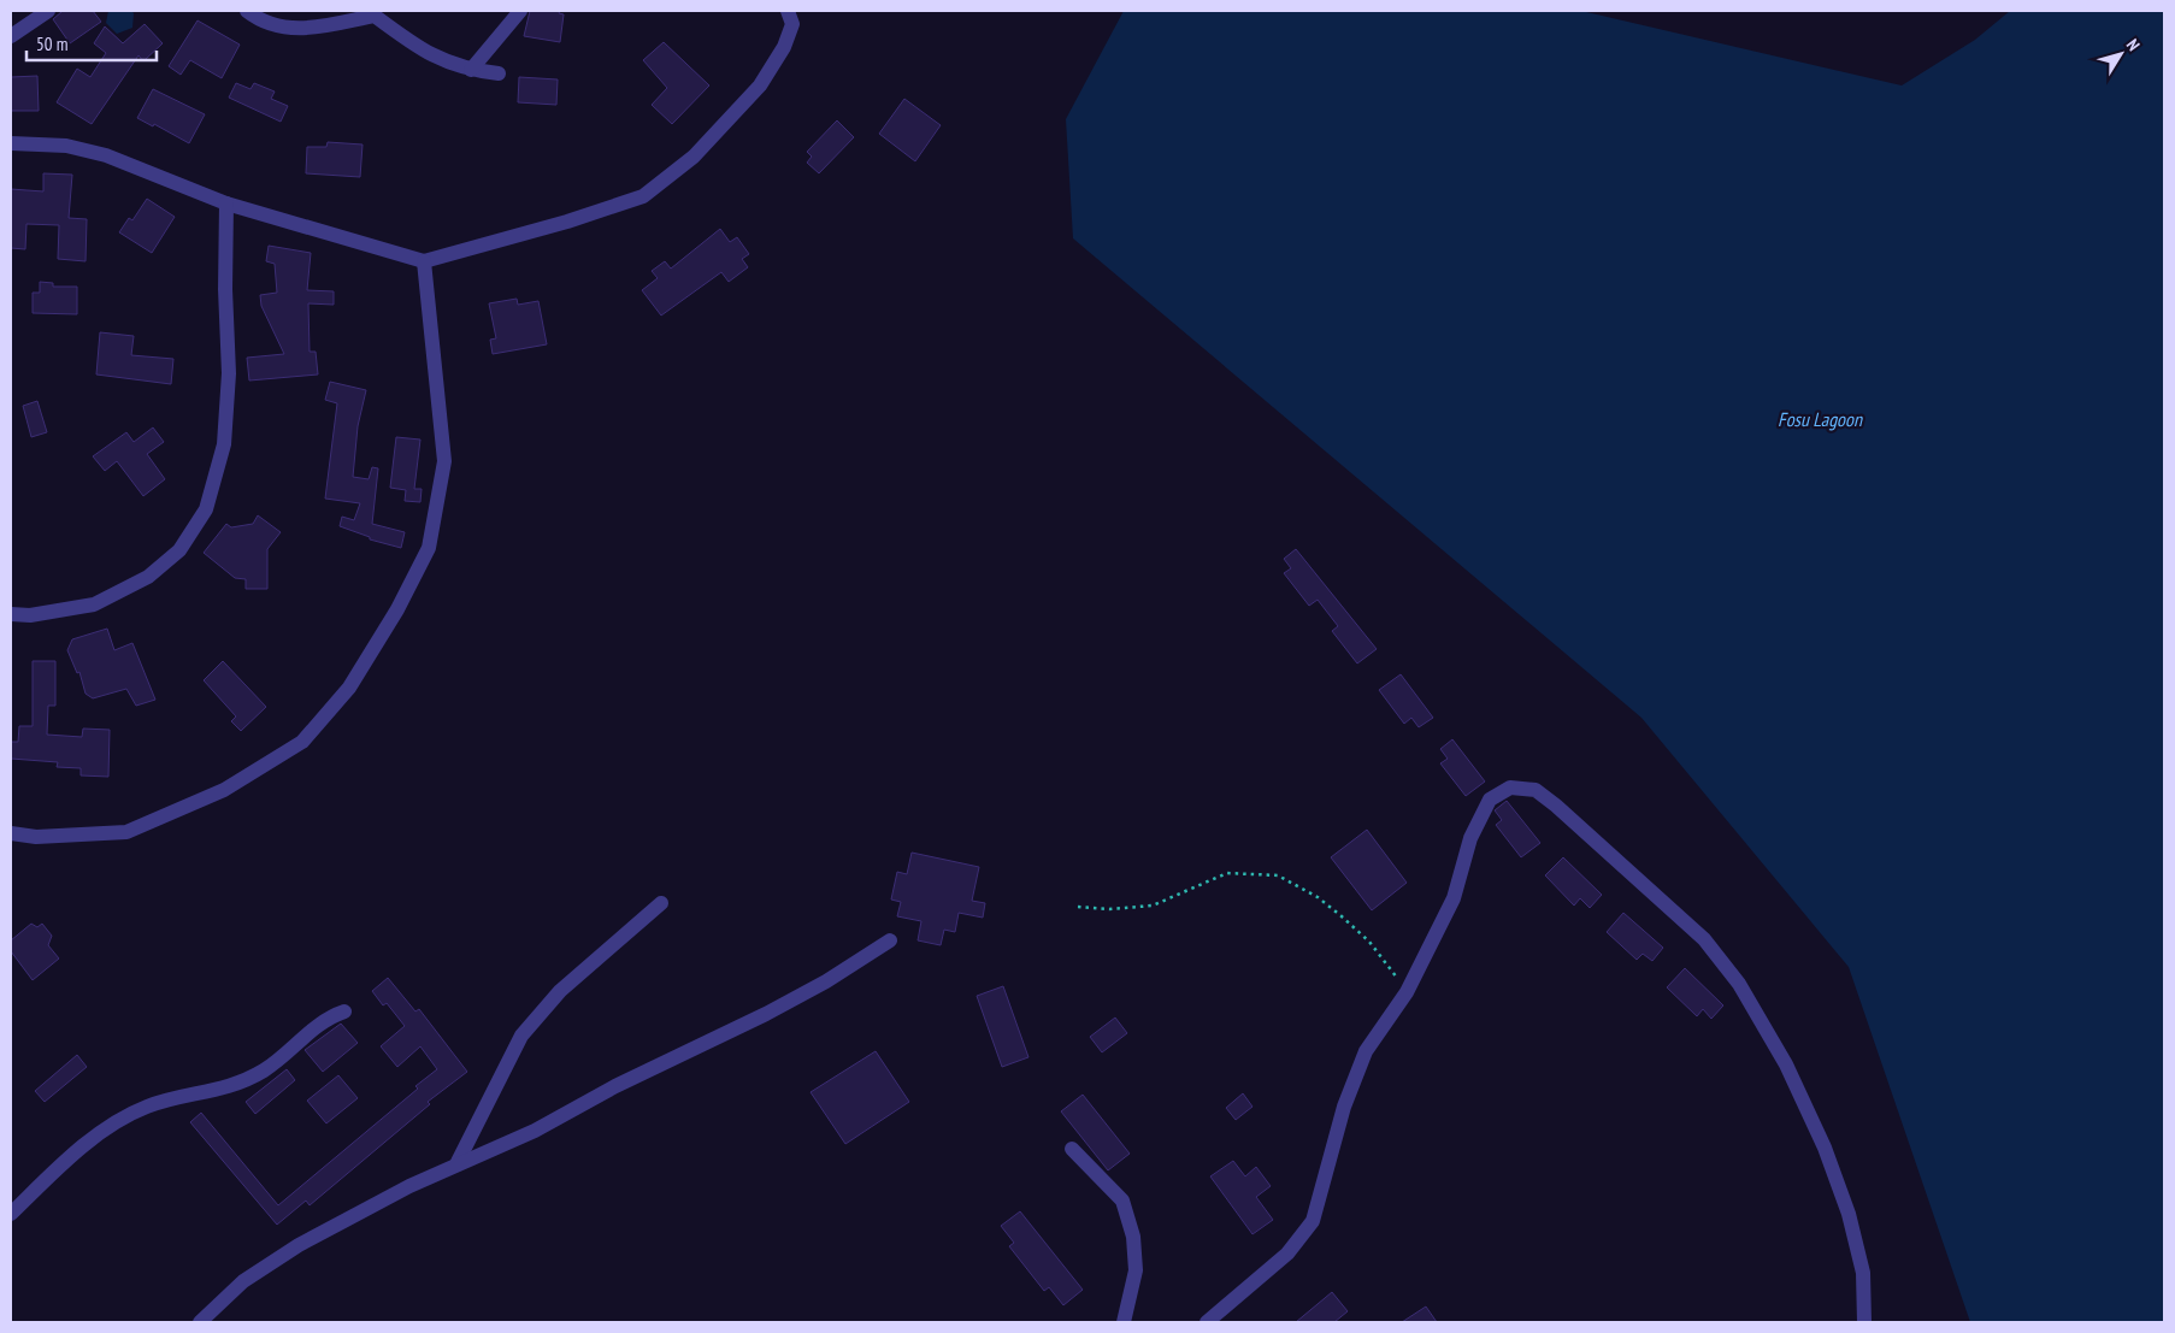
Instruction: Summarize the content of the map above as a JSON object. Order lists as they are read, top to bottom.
{
  "water": ["Fosu Lagoon"],
  "scale_bar": "50 m",
  "north": "top right"
}
